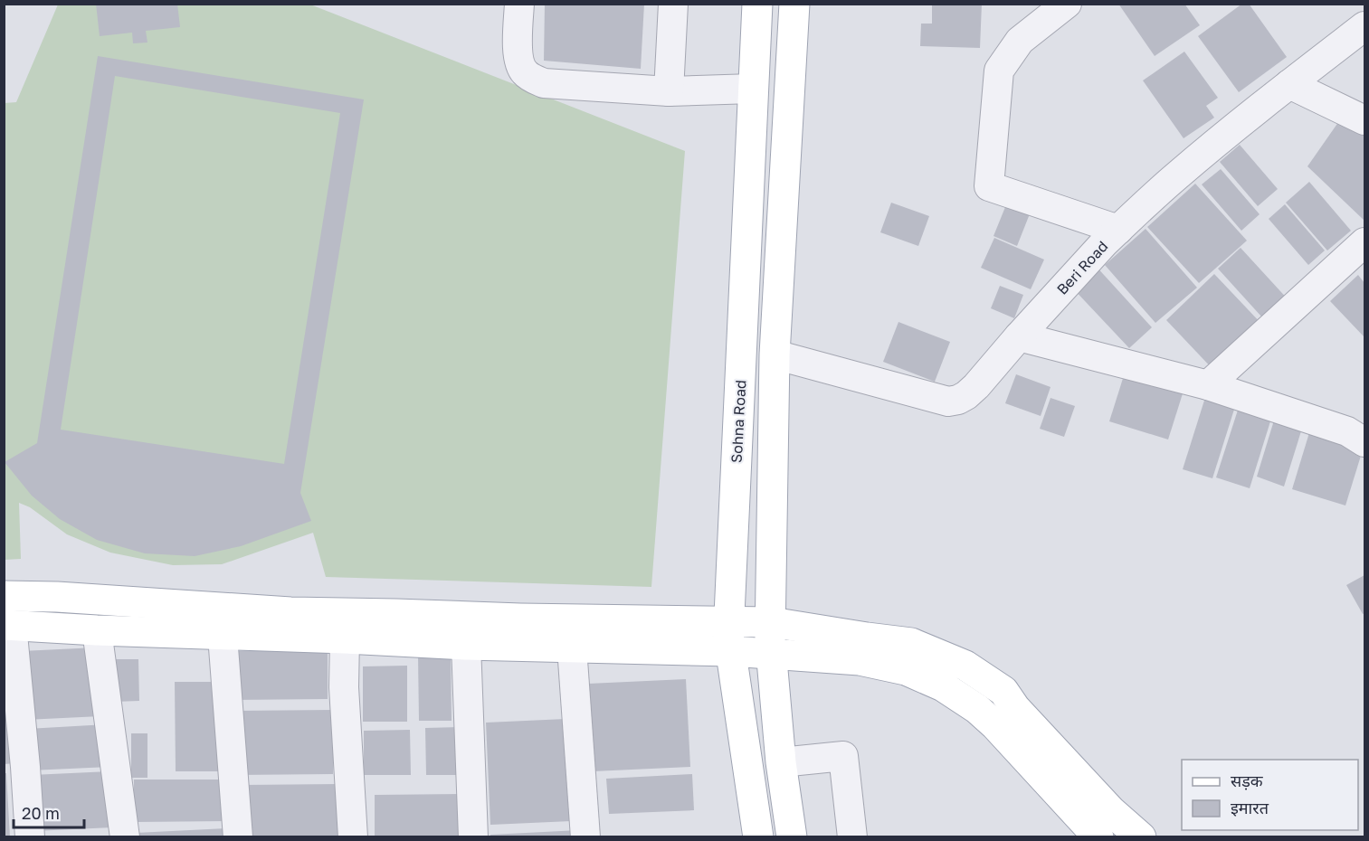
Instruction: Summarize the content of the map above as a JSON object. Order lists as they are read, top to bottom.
{
  "streets": {
    "main road": ["Sohna Road"],
    "street": ["Beri Road"]
  },
  "legend": ["सड़क", "इमारत"],
  "scale_bar": "20 m"
}
